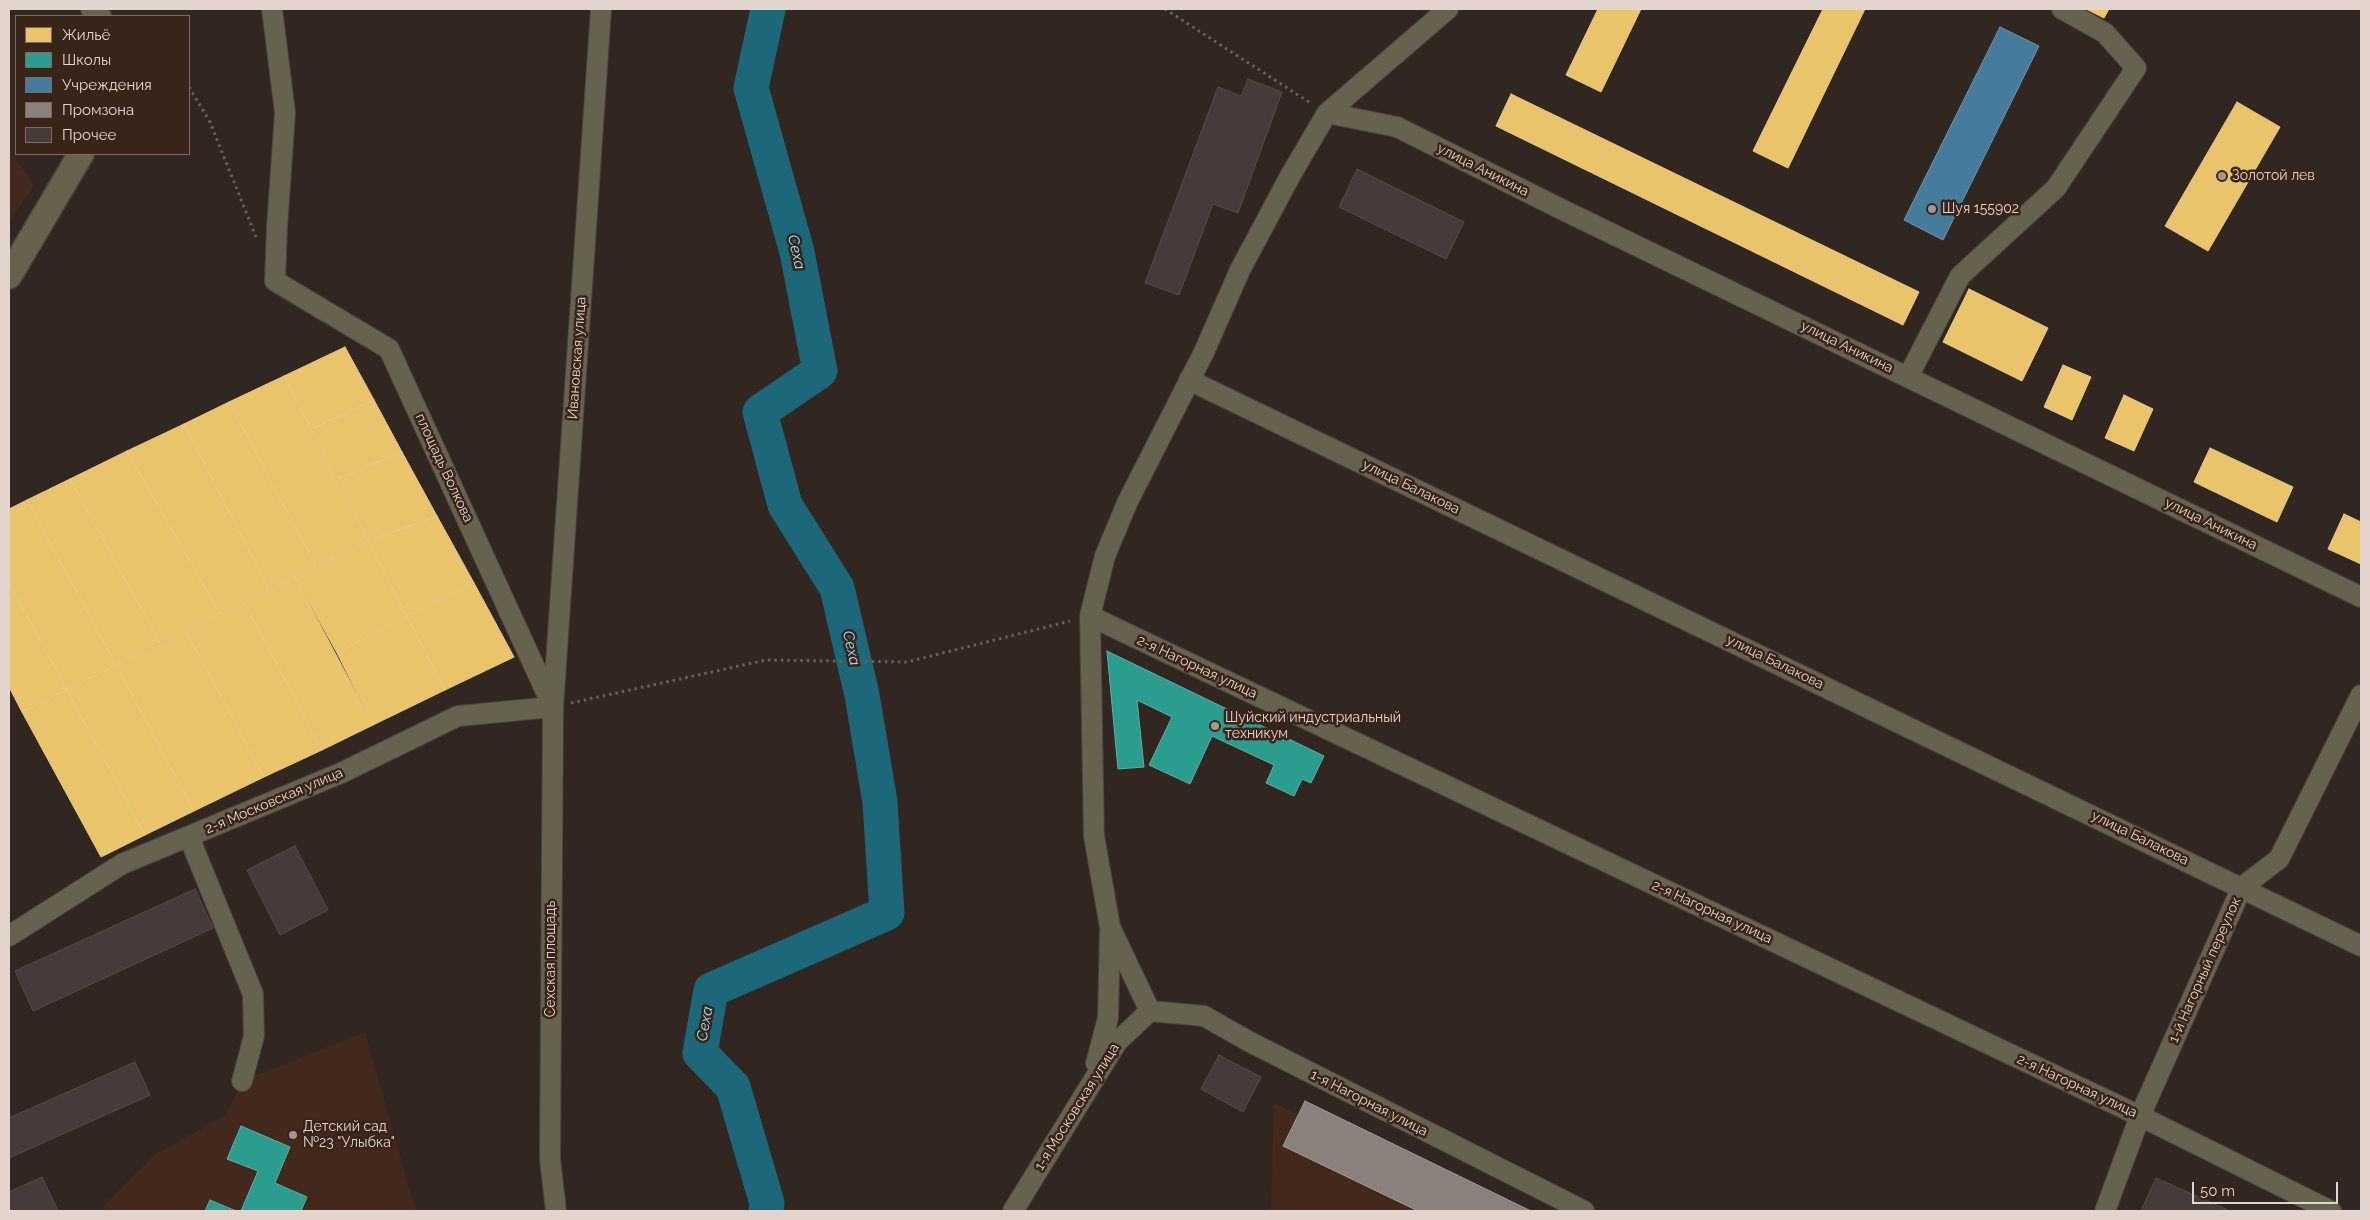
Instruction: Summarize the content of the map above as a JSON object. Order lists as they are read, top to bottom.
{
  "streets": {
    "street": [
      "улица Аникина",
      "Ивановская улица",
      "площадь Волкова",
      "улица Балакова",
      "2-я Нагорная улица",
      "2-я Московская улица",
      "Сехская площадь",
      "1-й Нагорный переулок",
      "1-я Нагорная улица",
      "1-я Московская улица"
    ]
  },
  "crossings": [
    ["Ивановская улица", "площадь Волкова"],
    ["Ивановская улица", "2-я Московская улица"],
    ["Ивановская улица", "Сехская площадь"],
    ["площадь Волкова", "2-я Московская улица"],
    ["площадь Волкова", "Сехская площадь"],
    ["улица Балакова", "1-й Нагорный переулок"],
    ["2-я Нагорная улица", "1-й Нагорный переулок"],
    ["2-я Московская улица", "Сехская площадь"],
    ["1-я Нагорная улица", "1-я Московская улица"]
  ],
  "water": ["Сеха"],
  "places": [
    "Золотой лев",
    "Шуя 155902",
    "Шуйский индустриальный техникум",
    "Детский сад №23 \"Улыбка\""
  ],
  "legend": [
    "Жильё",
    "Школы",
    "Учреждения",
    "Промзона",
    "Прочее"
  ],
  "scale_bar": "50 m"
}
